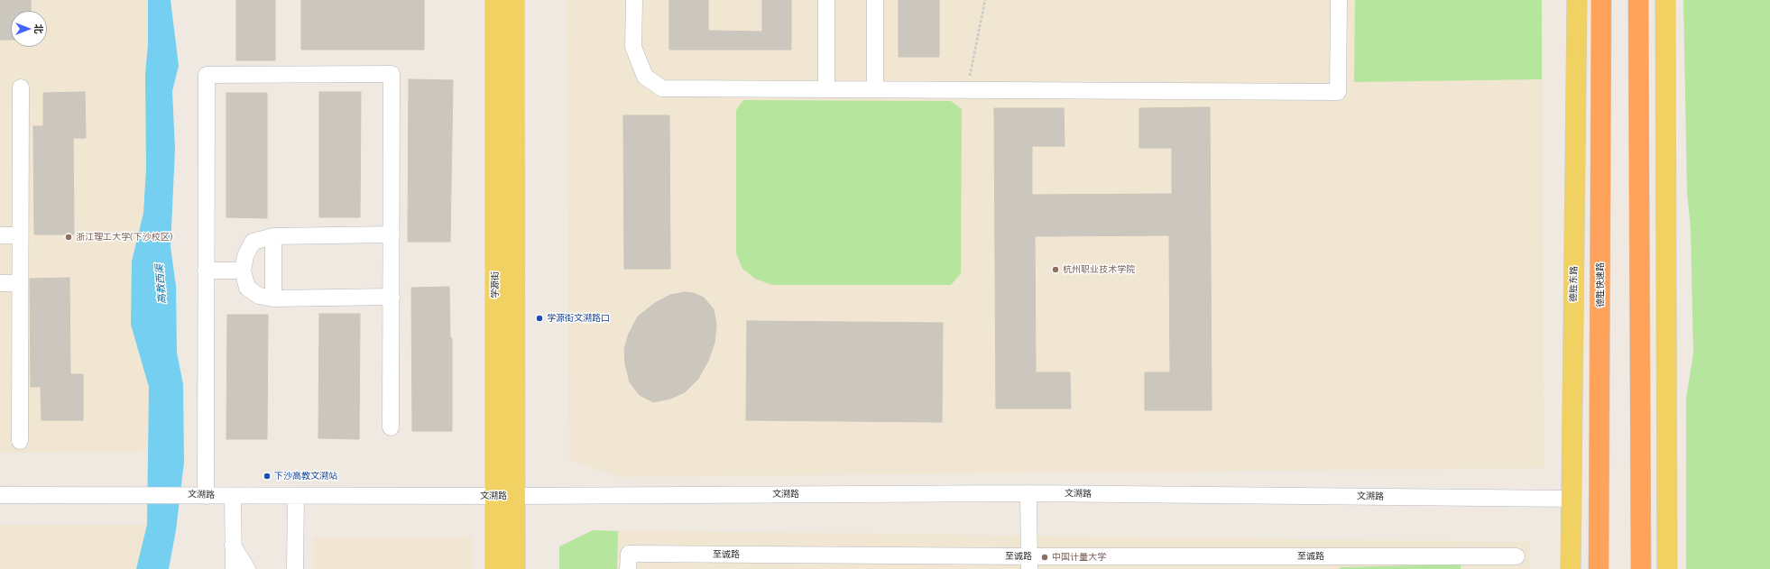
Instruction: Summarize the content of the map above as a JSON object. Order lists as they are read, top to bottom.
{
  "streets": {
    "highway": ["德胜快速路"],
    "main road": ["德胜东路", "学源街"],
    "street": ["文溯路", "至诚路"]
  },
  "crossings": [
    ["德胜东路", "文溯路"],
    ["学源街", "文溯路"]
  ],
  "water": ["高教西渠"],
  "places": [
    "浙江理工大学(下沙校区)",
    "杭州职业技术学院",
    "学源街文溯路口",
    "下沙高教文溯站",
    "中国计量大学"
  ],
  "north": "right"
}
